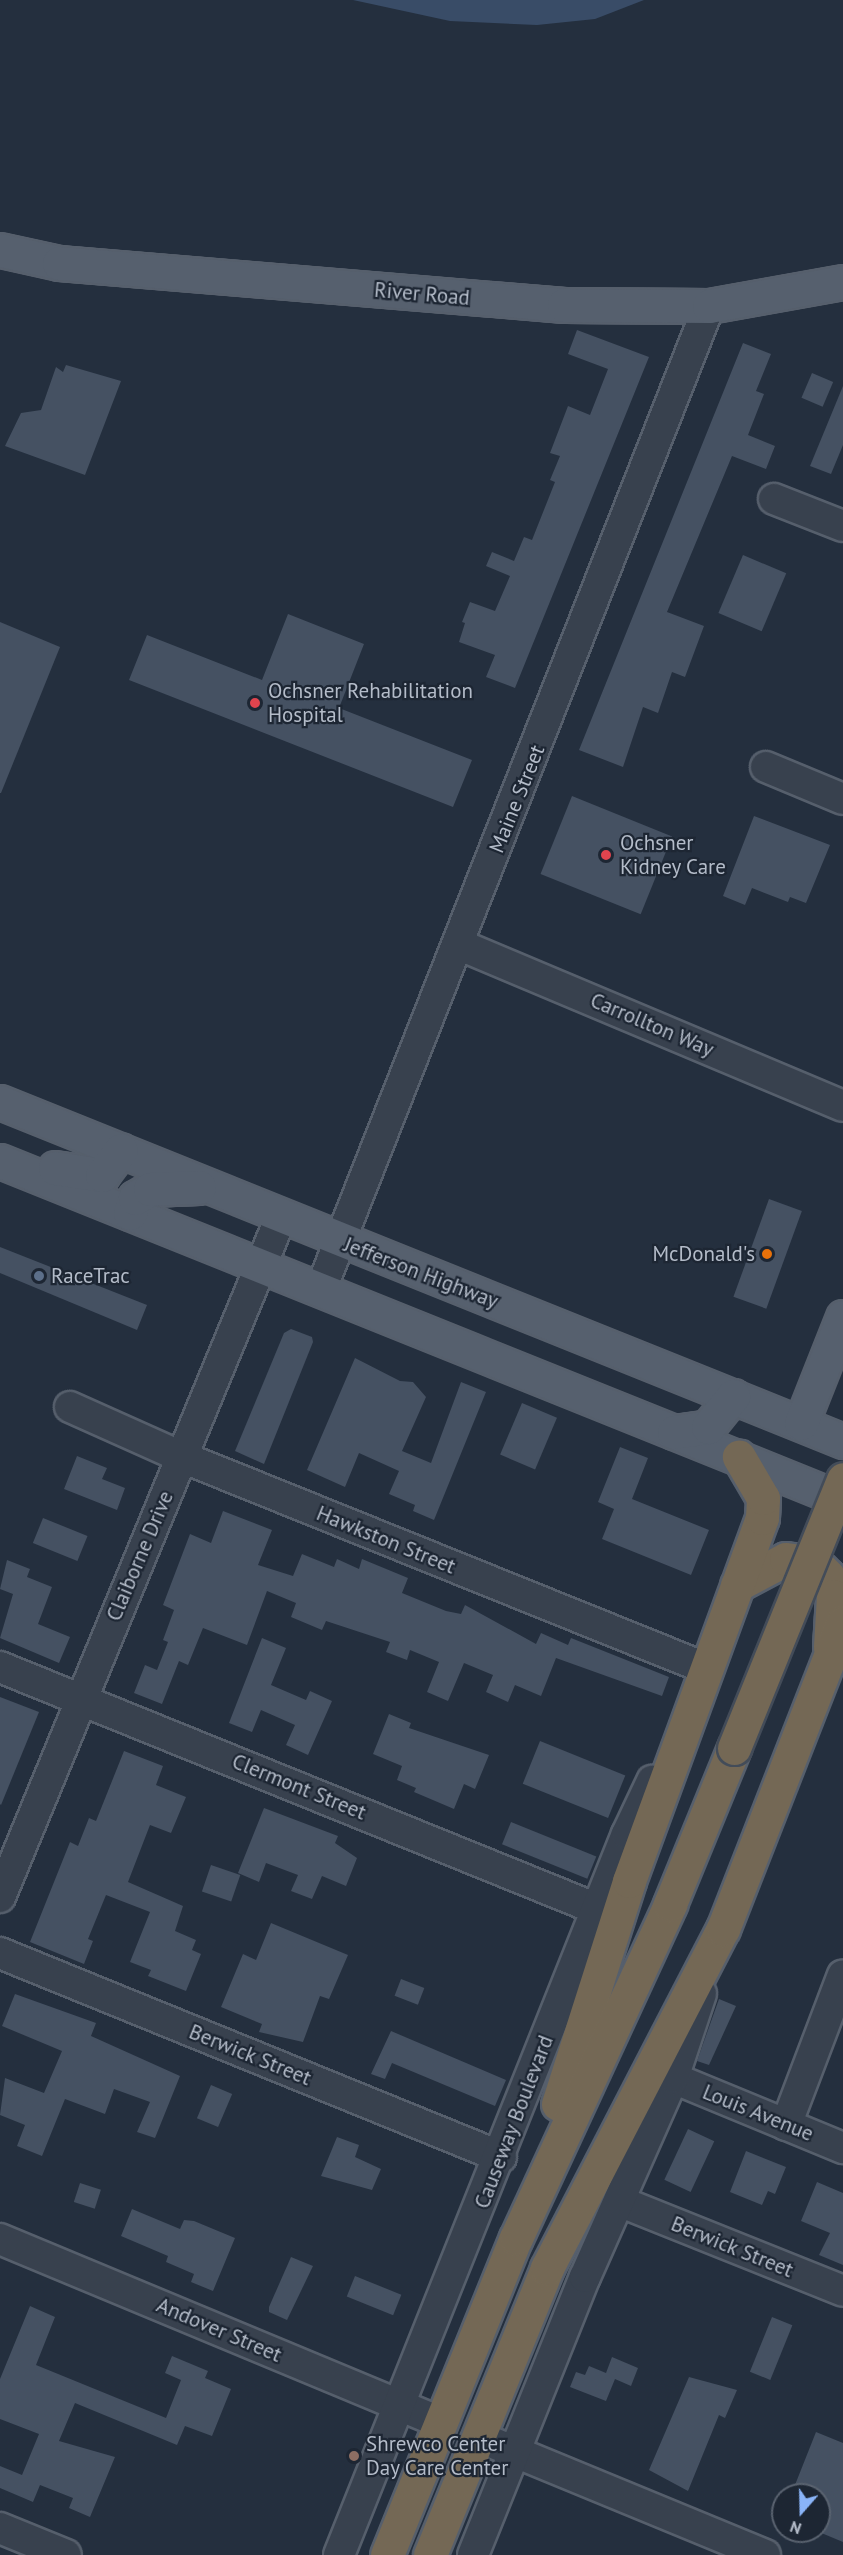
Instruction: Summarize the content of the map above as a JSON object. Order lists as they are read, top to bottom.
{
  "streets": {
    "main road": ["River Road", "Jefferson Highway"],
    "street": [
      "Maine Street",
      "Carrollton Way",
      "Hawkston Street",
      "Claiborne Drive",
      "Clermont Street",
      "Berwick Street",
      "Louis Avenue",
      "Causeway Boulevard",
      "Andover Street"
    ]
  },
  "crossings": [
    ["River Road", "Maine Street"],
    ["Maine Street", "Carrollton Way"],
    ["Maine Street", "Jefferson Highway"],
    ["Jefferson Highway", "Claiborne Drive"],
    ["Hawkston Street", "Claiborne Drive"],
    ["Hawkston Street", "Causeway Boulevard"],
    ["Claiborne Drive", "Clermont Street"],
    ["Clermont Street", "Causeway Boulevard"],
    ["Berwick Street", "Causeway Boulevard"],
    ["Causeway Boulevard", "Andover Street"]
  ],
  "places": [
    "Ochsner Rehabilitation Hospital",
    "Ochsner Kidney Care",
    "McDonald's",
    "RaceTrac",
    "Shrewco Center Day Care Center"
  ],
  "north": "bottom"
}
